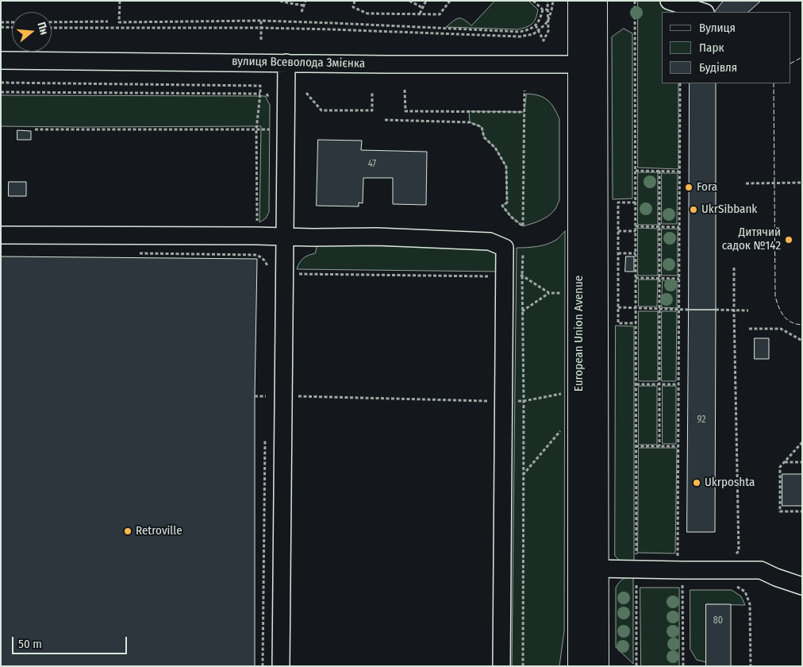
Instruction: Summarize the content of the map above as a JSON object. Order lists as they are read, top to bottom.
{
  "streets": {
    "main road": ["European Union Avenue"],
    "street": ["вулиця Всеволода Змієнка"]
  },
  "crossings": [
    ["вулиця Всеволода Змієнка", "European Union Avenue"]
  ],
  "places": [
    "Fora",
    "UkrSibbank",
    "Дитячий садок №142",
    "Ukrposhta",
    "Retroville"
  ],
  "house_numbers": ["47", "92", "80"],
  "legend": ["Вулиця", "Парк", "Будівля"],
  "scale_bar": "50 m",
  "north": "right"
}
